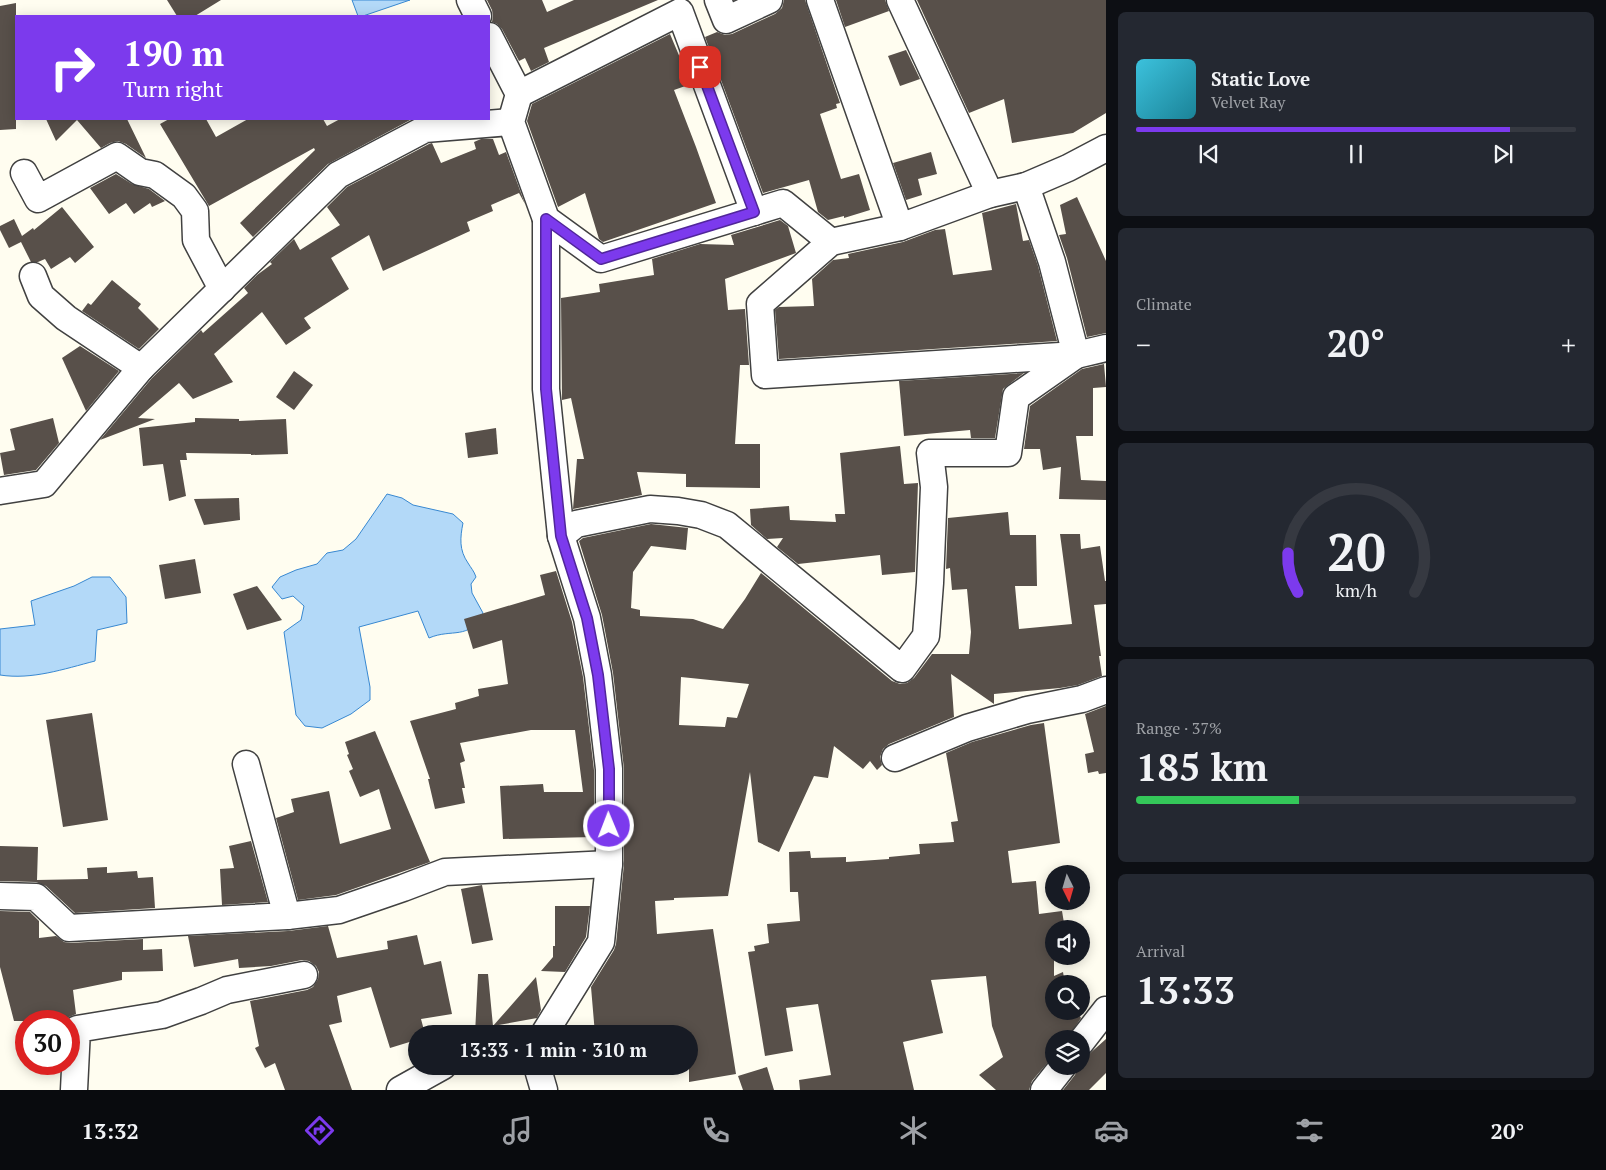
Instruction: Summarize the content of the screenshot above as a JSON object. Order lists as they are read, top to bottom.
{
  "north": "bottom",
  "page": {
    "turn": ["190 m", "Turn right"],
    "song": ["Static Love", "Velvet Ray"],
    "tile": [
      "Climate",
      ["Range · 37%", "185 km"],
      ["Arrival", "13:33"]
    ],
    "heat": ["−", "20°", "+"],
    "limit": "30",
    "trip": "13:33 · 1 min · 310 m",
    "tabs": ["13:32", "20°"],
    "gauge": ["20", "km/h"]
  }
}
